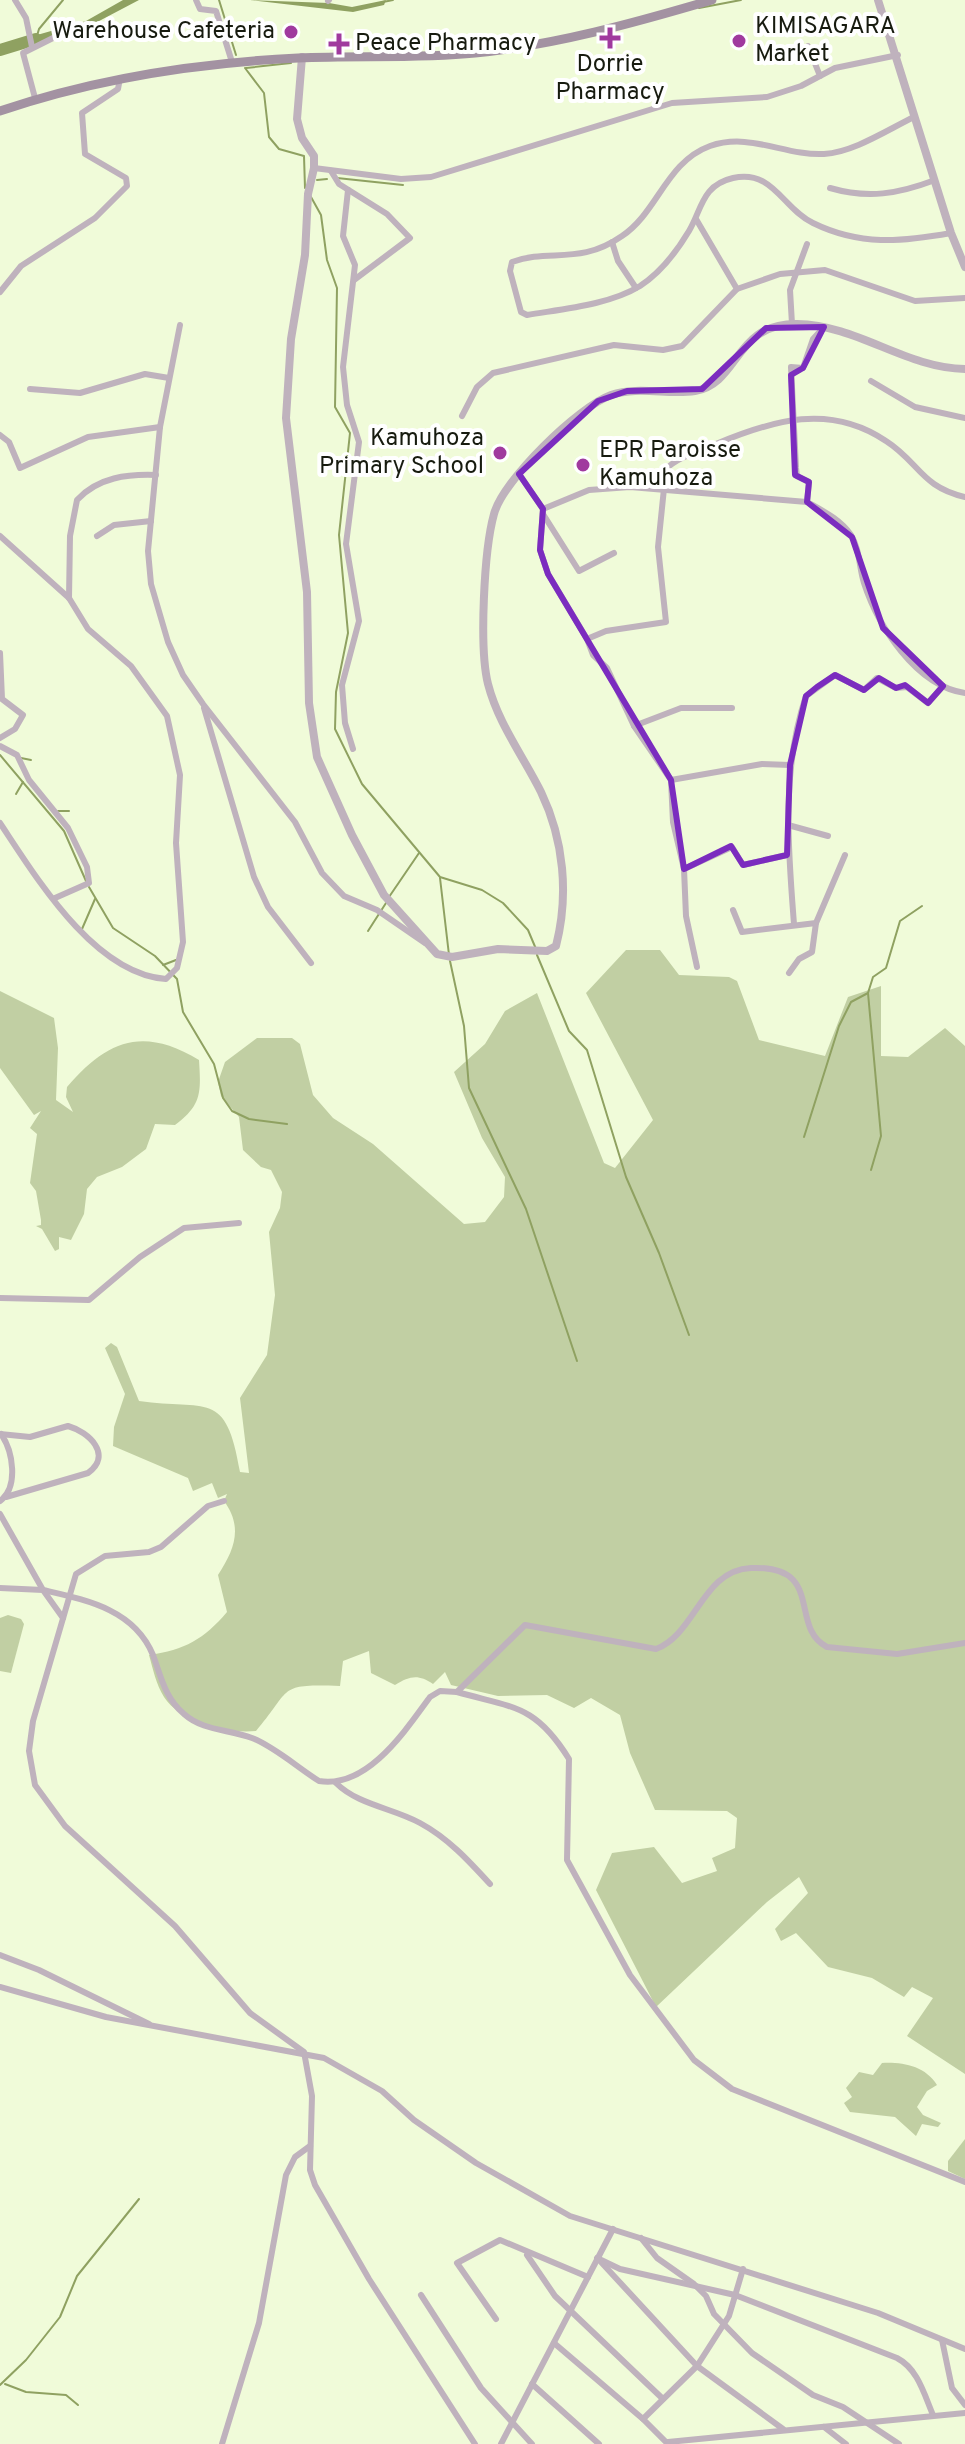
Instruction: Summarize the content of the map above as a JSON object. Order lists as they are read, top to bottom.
{
  "places": {
    "other": [
      "Warehouse Cafeteria",
      "KIMISAGARA Market",
      "Kamuhoza Primary School",
      "EPR Paroisse Kamuhoza"
    ],
    "health": ["Dorrie Pharmacy", "Peace Pharmacy"]
  }
}
